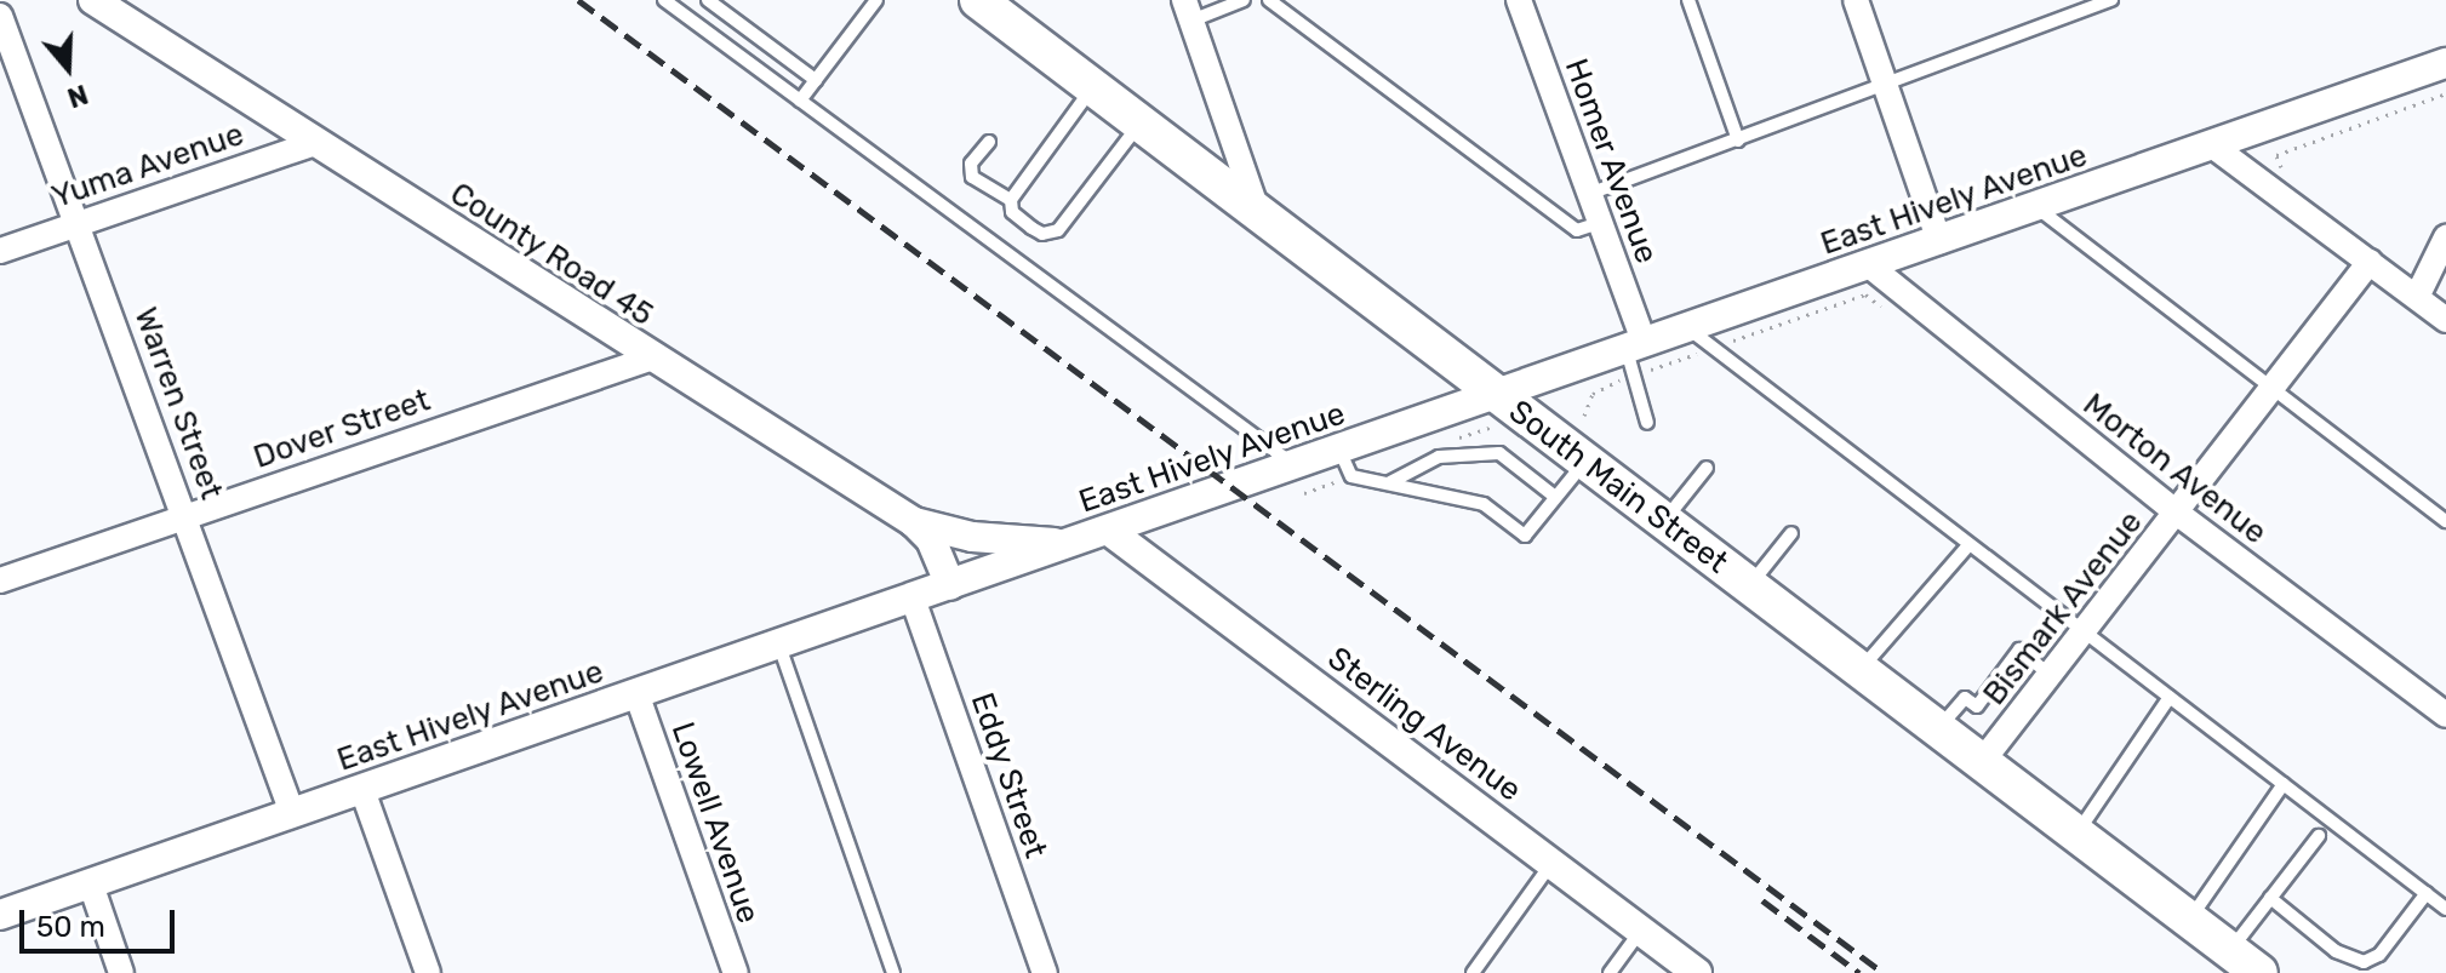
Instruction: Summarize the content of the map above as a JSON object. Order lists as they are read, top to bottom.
{
  "streets": {
    "main road": ["South Main Street"],
    "street": [
      "Homer Avenue",
      "Yuma Avenue",
      "East Hively Avenue",
      "County Road 45",
      "Warren Street",
      "Dover Street",
      "Morton Avenue",
      "Bismark Avenue",
      "Sterling Avenue",
      "Eddy Street",
      "Lowell Avenue"
    ]
  },
  "crossings": [
    ["Homer Avenue", "East Hively Avenue"],
    ["Yuma Avenue", "County Road 45"],
    ["Yuma Avenue", "Warren Street"],
    ["East Hively Avenue", "County Road 45"],
    ["East Hively Avenue", "Warren Street"],
    ["East Hively Avenue", "Morton Avenue"],
    ["East Hively Avenue", "South Main Street"],
    ["East Hively Avenue", "Sterling Avenue"],
    ["East Hively Avenue", "Eddy Street"],
    ["East Hively Avenue", "Lowell Avenue"],
    ["County Road 45", "Dover Street"],
    ["Warren Street", "Dover Street"],
    ["Morton Avenue", "Bismark Avenue"],
    ["South Main Street", "Bismark Avenue"]
  ],
  "scale_bar": "50 m",
  "north": "bottom"
}
